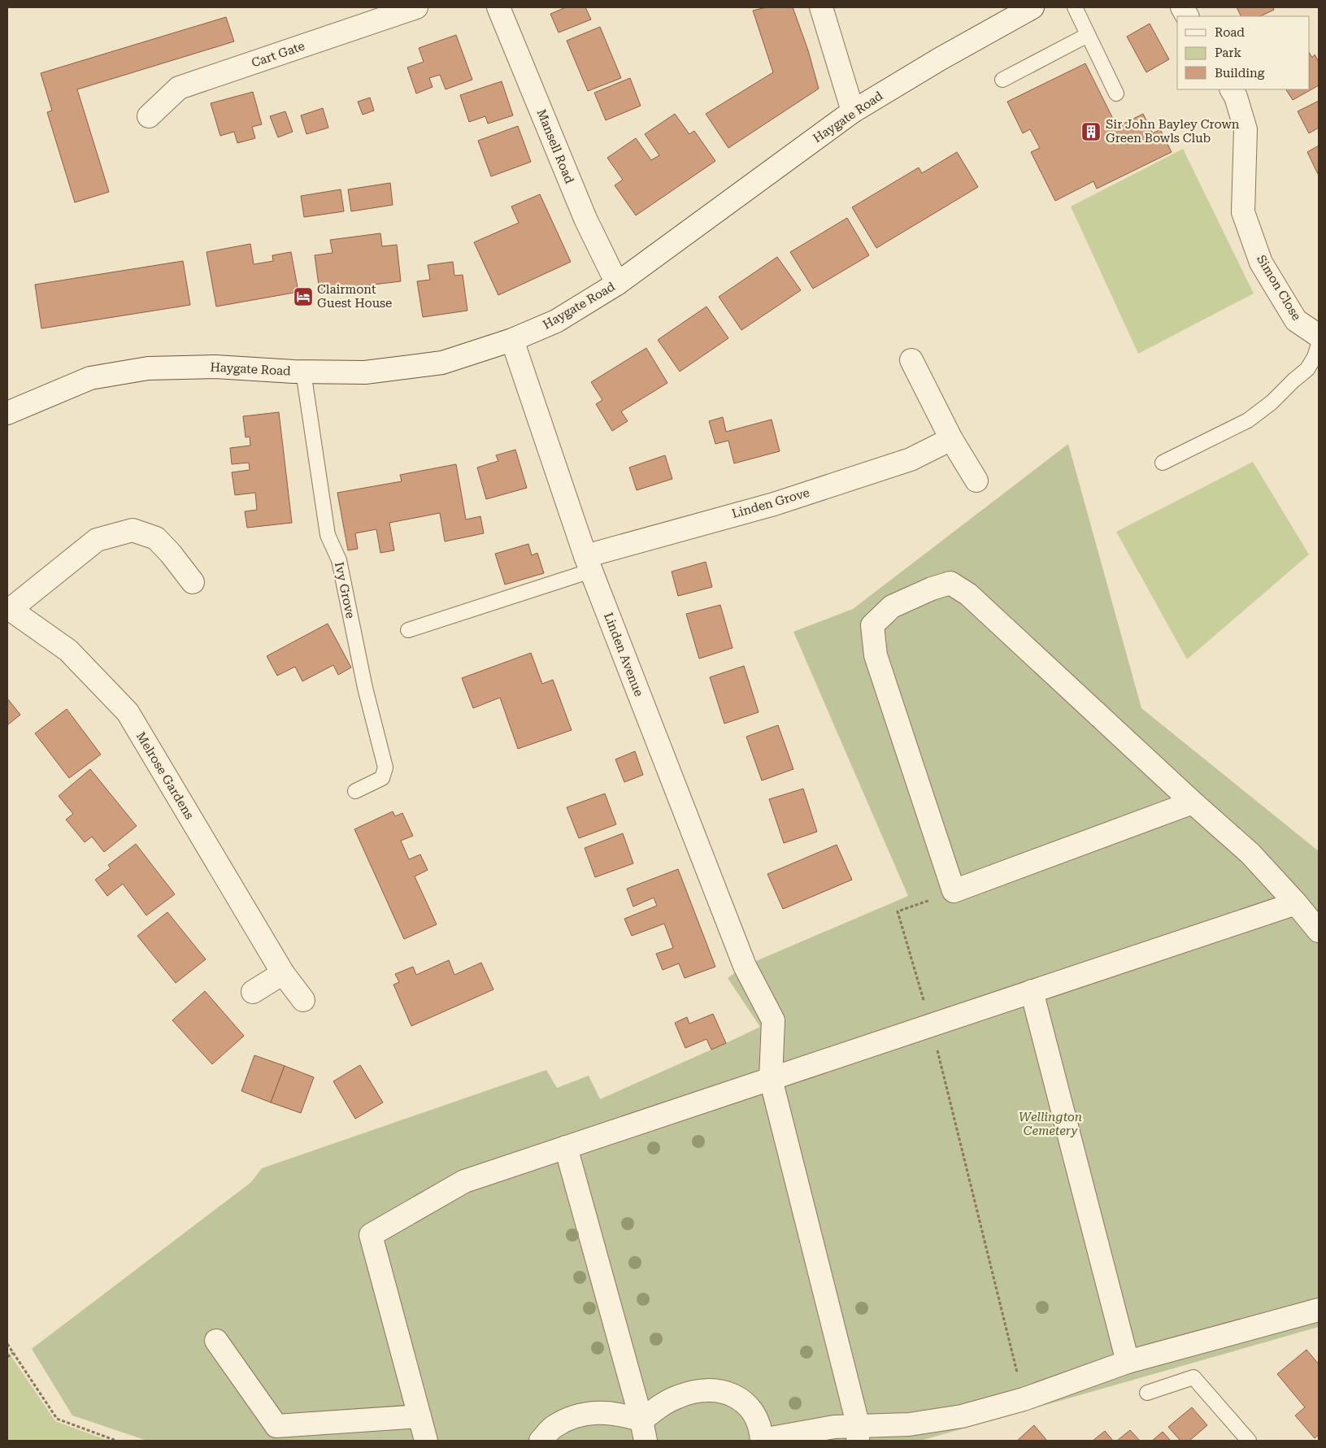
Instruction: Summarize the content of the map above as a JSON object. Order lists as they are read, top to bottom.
{
  "streets": {
    "street": [
      "Cart Gate",
      "Haygate Road",
      "Mansell Road",
      "Simon Close",
      "Linden Grove",
      "Linden Avenue",
      "Melrose Gardens"
    ],
    "lane": ["Ivy Grove"]
  },
  "crossings": [
    ["Haygate Road", "Mansell Road"],
    ["Haygate Road", "Ivy Grove"],
    ["Haygate Road", "Linden Avenue"],
    ["Linden Grove", "Linden Avenue"]
  ],
  "parks": ["Wellington Cemetery"],
  "places": {
    "building": ["Sir John Bayley Crown Green Bowls Club"],
    "hotel": ["Clairmont Guest House"]
  },
  "legend": ["Road", "Park", "Building"]
}
